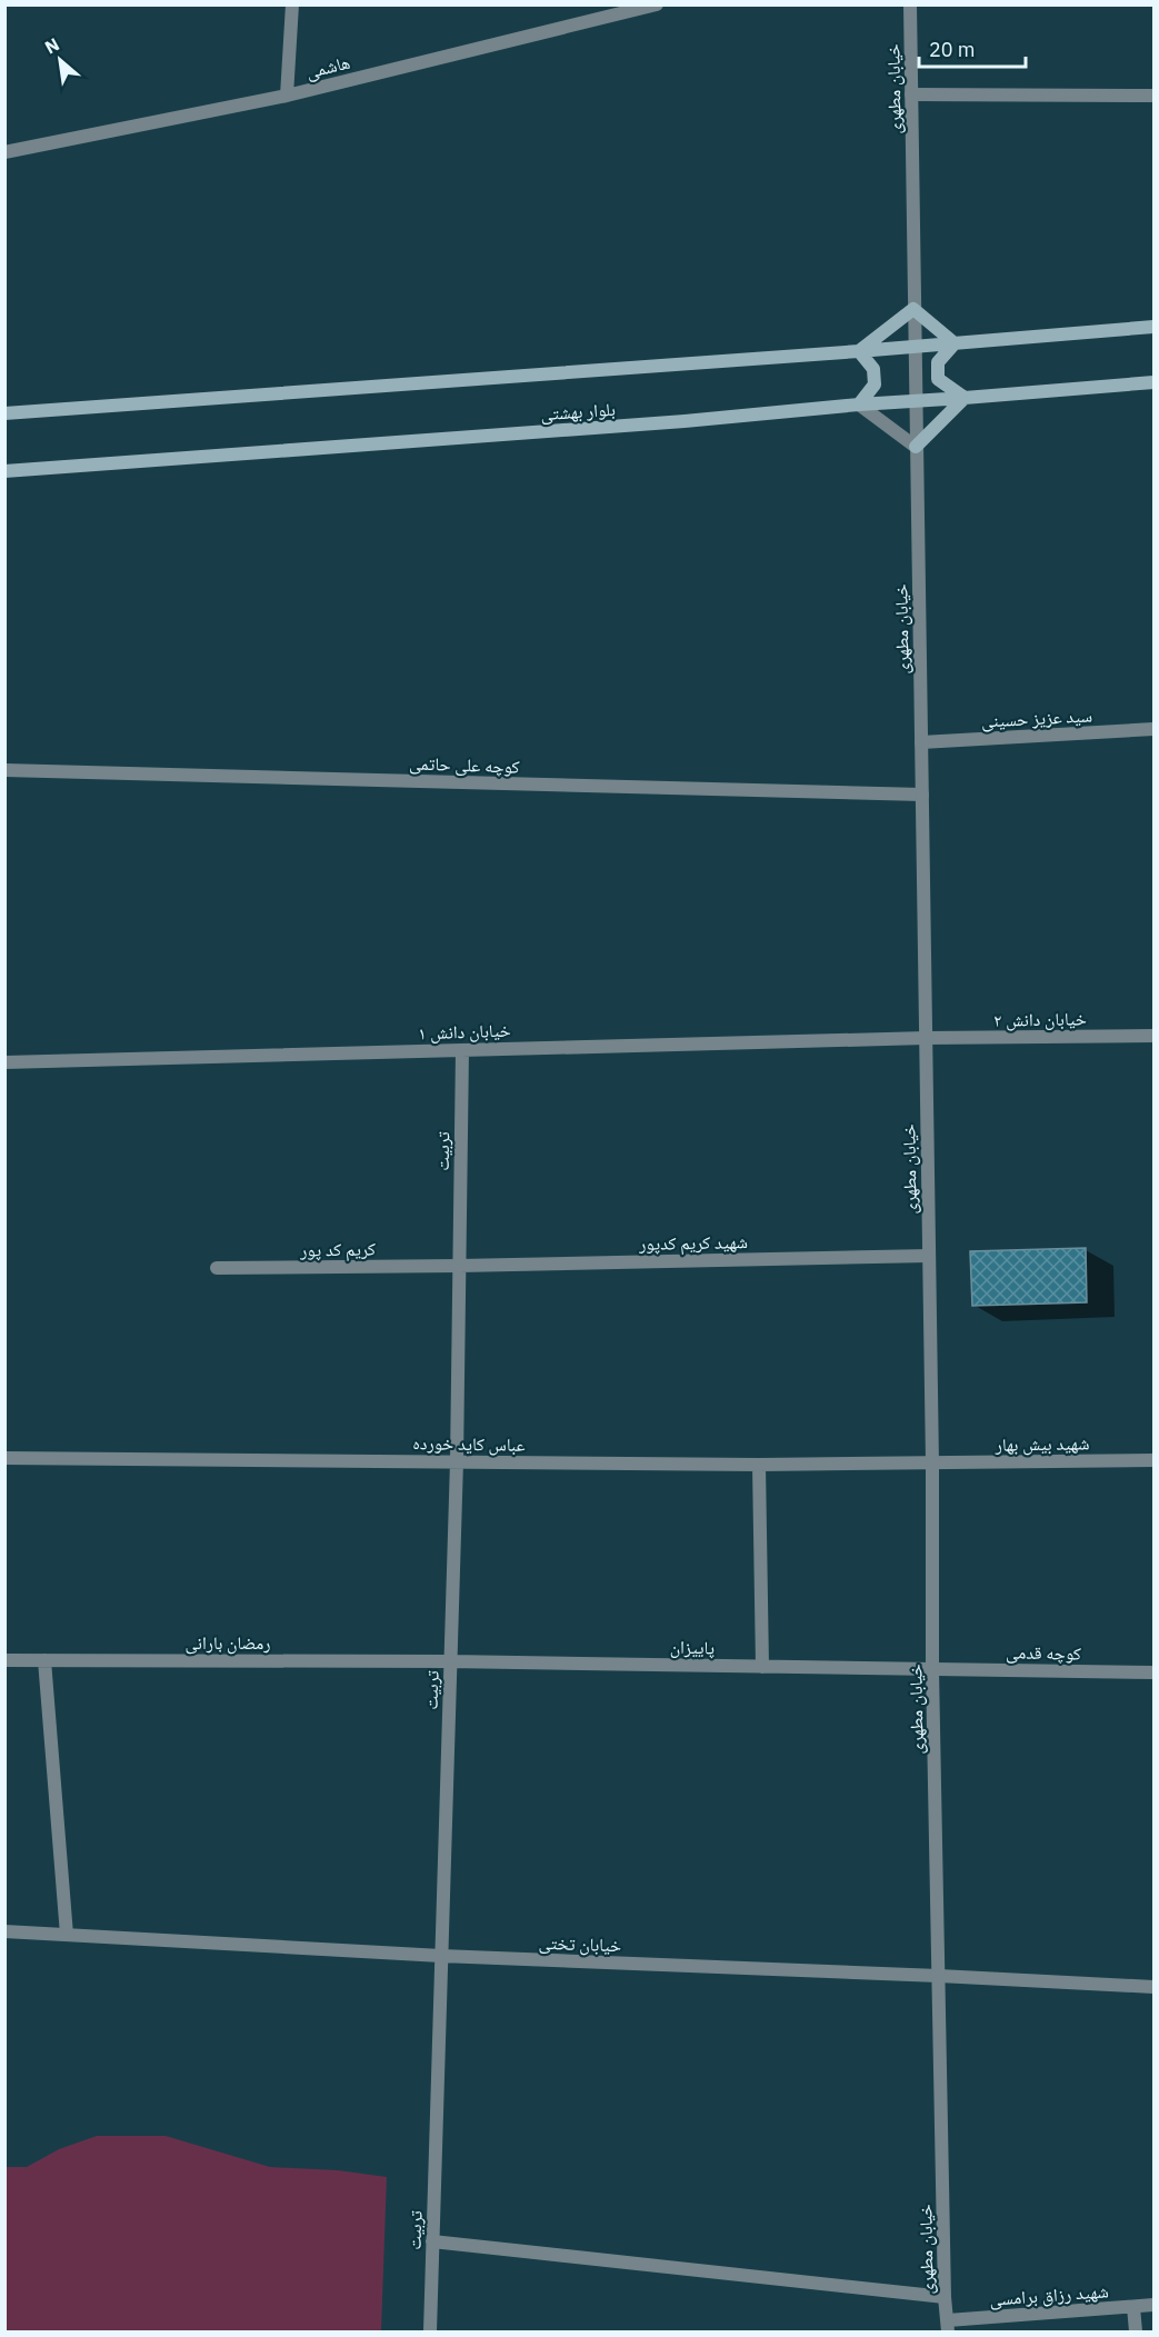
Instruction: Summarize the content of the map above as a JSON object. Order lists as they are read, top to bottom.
{
  "streets": {
    "main road": ["بلوار بهشتی"],
    "street": [
      "هاشمی",
      "خیابان مطهری",
      "سید عزیز حسینی",
      "کوچه علی حاتمی",
      "خیابان دانش ۲",
      "خیابان دانش ۱",
      "تربیت",
      "شهید کریم کدپور",
      "کریم کد پور",
      "عباس کاید خورده",
      "شهید بیش بهار",
      "رمضان بارانی",
      "پاییزان",
      "کوچه قدمی",
      "خیابان تختی",
      "شهید رزاق برامسی"
    ]
  },
  "crossings": [
    ["خیابان مطهری", "بلوار بهشتی"],
    ["خیابان مطهری", "سید عزیز حسینی"],
    ["خیابان مطهری", "کوچه علی حاتمی"],
    ["خیابان مطهری", "خیابان دانش ۲"],
    ["خیابان مطهری", "خیابان دانش ۱"],
    ["خیابان مطهری", "شهید کریم کدپور"],
    ["خیابان مطهری", "عباس کاید خورده"],
    ["خیابان مطهری", "شهید بیش بهار"],
    ["خیابان مطهری", "پاییزان"],
    ["خیابان مطهری", "کوچه قدمی"],
    ["خیابان مطهری", "خیابان تختی"],
    ["خیابان مطهری", "شهید رزاق برامسی"],
    ["خیابان دانش ۲", "خیابان دانش ۱"],
    ["خیابان دانش ۱", "تربیت"],
    ["تربیت", "شهید کریم کدپور"],
    ["تربیت", "کریم کد پور"],
    ["تربیت", "عباس کاید خورده"],
    ["تربیت", "رمضان بارانی"],
    ["تربیت", "پاییزان"],
    ["تربیت", "خیابان تختی"],
    ["شهید کریم کدپور", "کریم کد پور"],
    ["عباس کاید خورده", "شهید بیش بهار"],
    ["رمضان بارانی", "پاییزان"],
    ["پاییزان", "کوچه قدمی"]
  ],
  "scale_bar": "20 m",
  "north": "top left"
}
